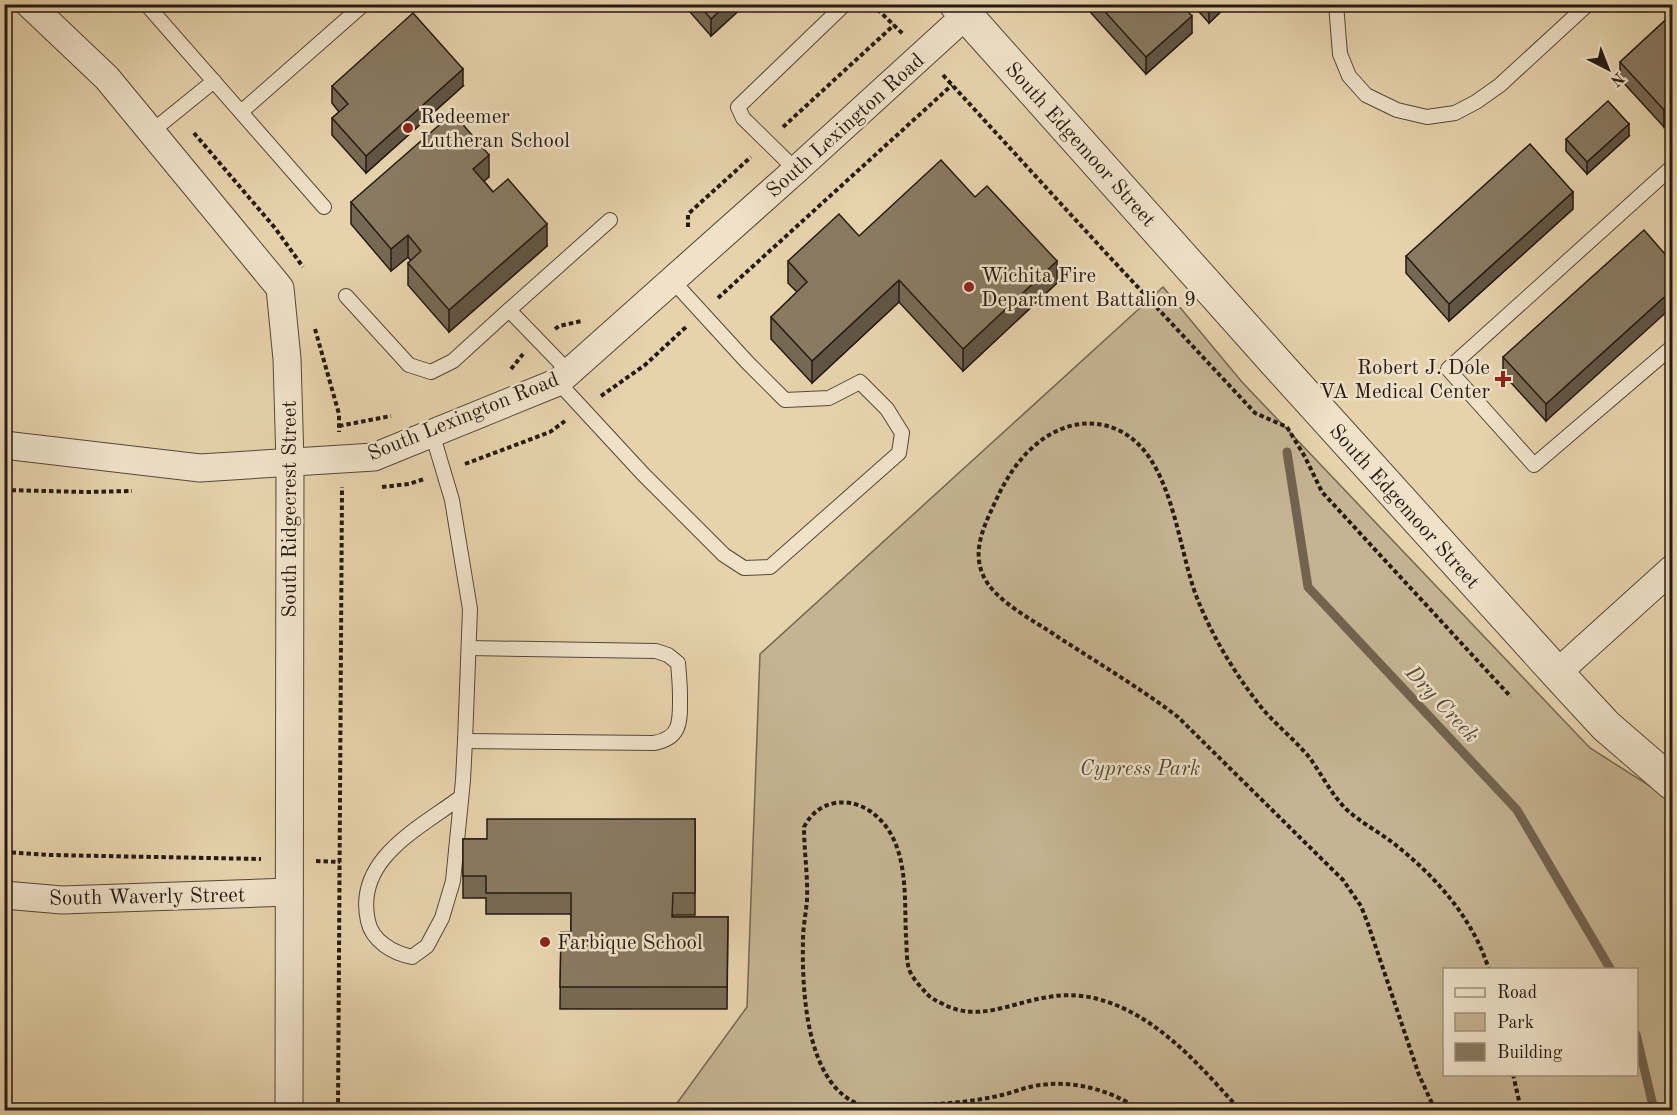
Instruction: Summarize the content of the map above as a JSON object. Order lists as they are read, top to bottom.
{
  "streets": {
    "street": [
      "South Lexington Road",
      "South Edgemoor Street",
      "South Ridgecrest Street",
      "South Waverly Street"
    ]
  },
  "crossings": [
    ["South Lexington Road", "South Edgemoor Street"],
    ["South Lexington Road", "South Ridgecrest Street"],
    ["South Ridgecrest Street", "South Waverly Street"]
  ],
  "water": ["Dry Creek"],
  "parks": ["Cypress Park"],
  "places": {
    "other": ["Redeemer Lutheran School", "Wichita Fire Department Battalion 9", "Farbique School"],
    "health": ["Robert J. Dole VA Medical Center"]
  },
  "legend": ["Road", "Park", "Building"],
  "north": "bottom right"
}
